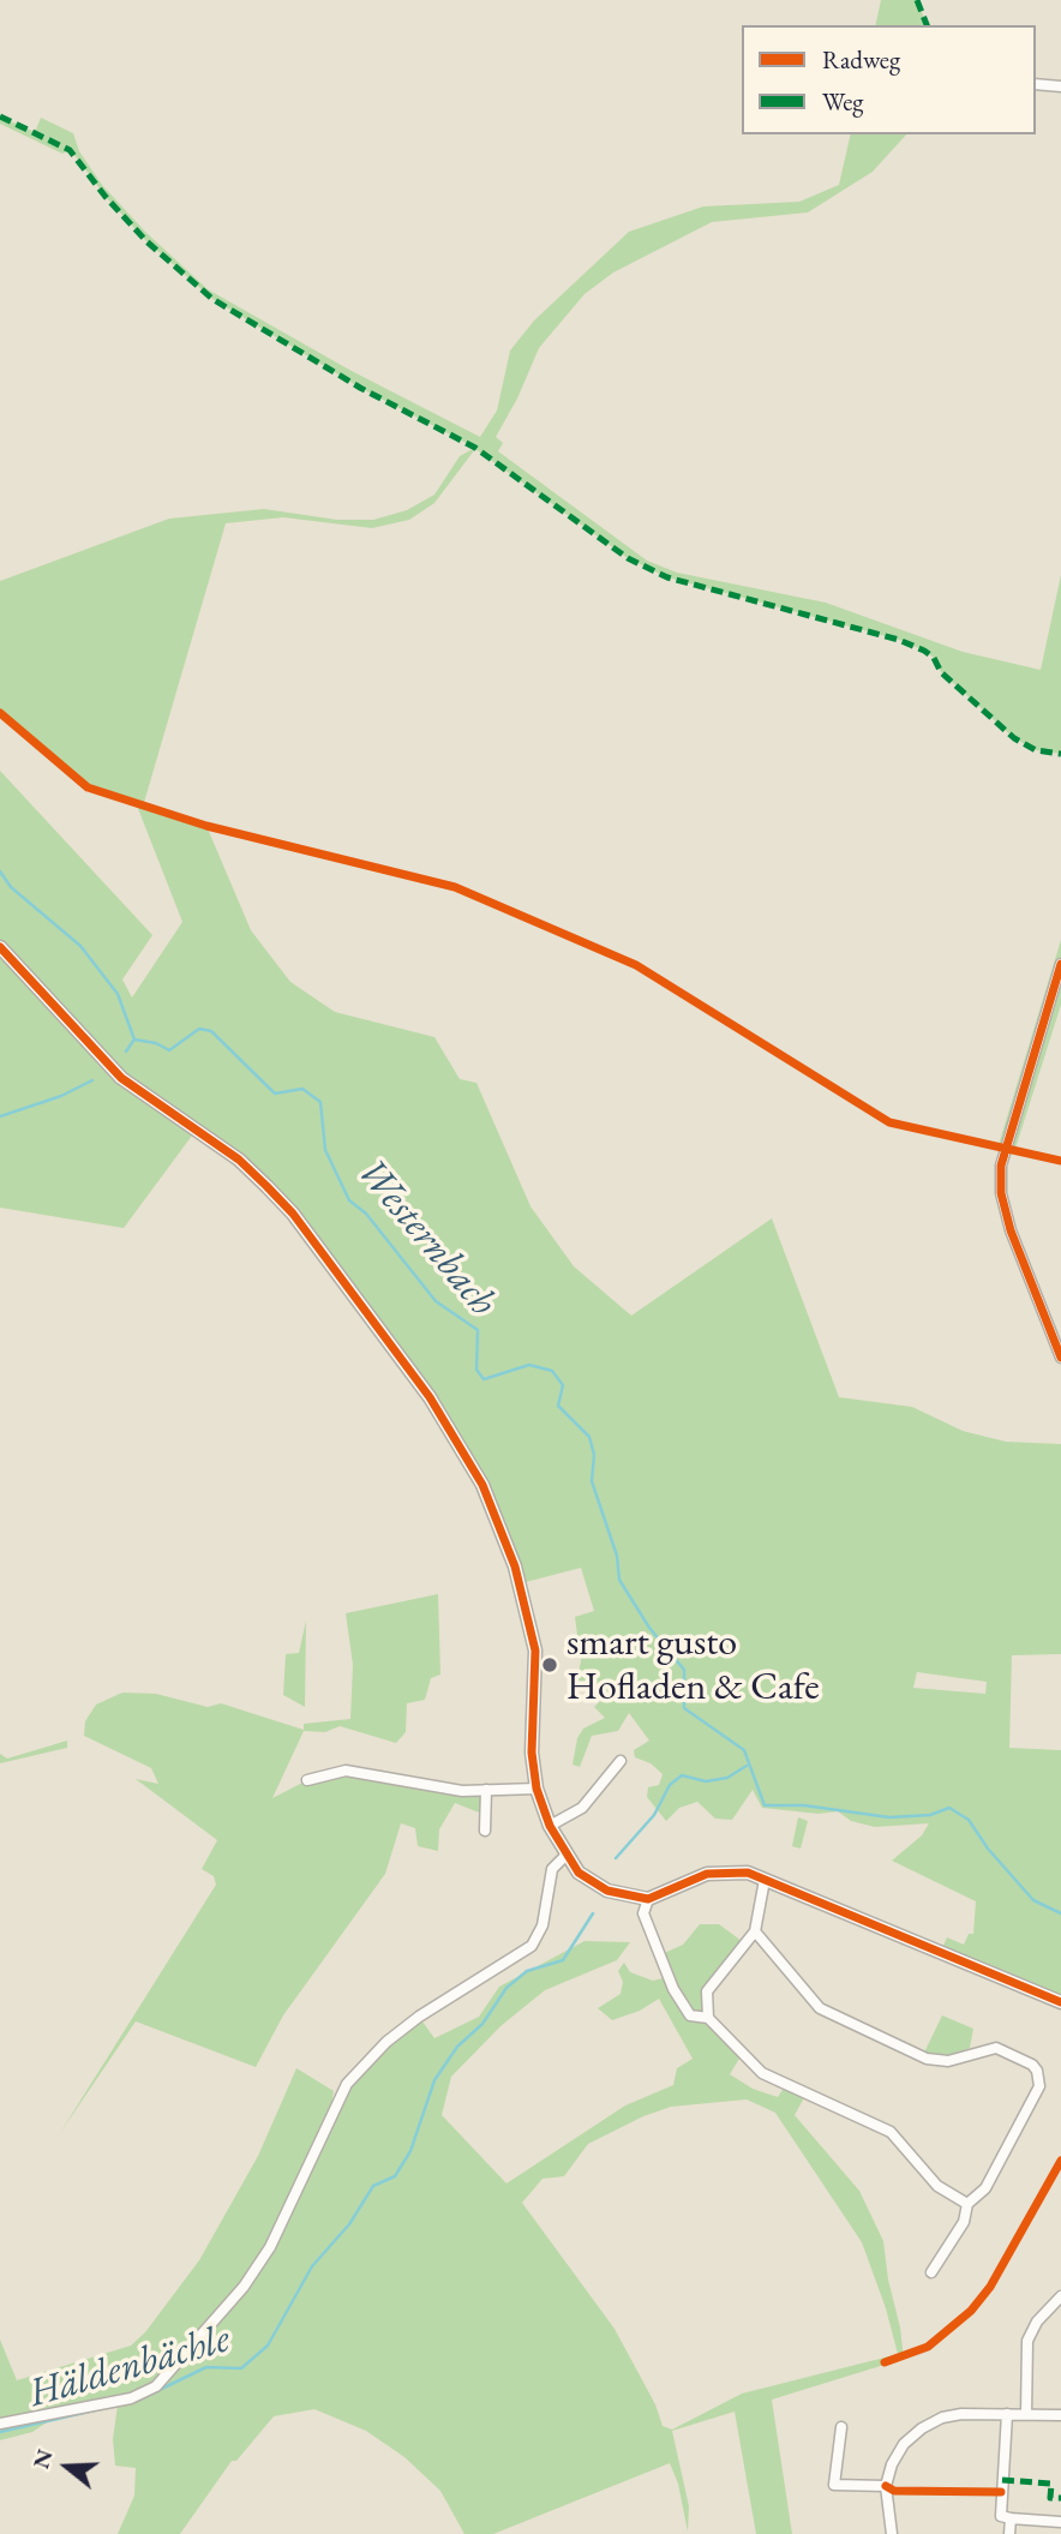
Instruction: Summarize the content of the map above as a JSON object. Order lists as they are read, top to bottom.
{
  "water": ["Westernbach", "Häldenbächle"],
  "places": ["smart gusto Hofladen & Cafe"],
  "legend": ["Radweg", "Weg"],
  "north": "left"
}
